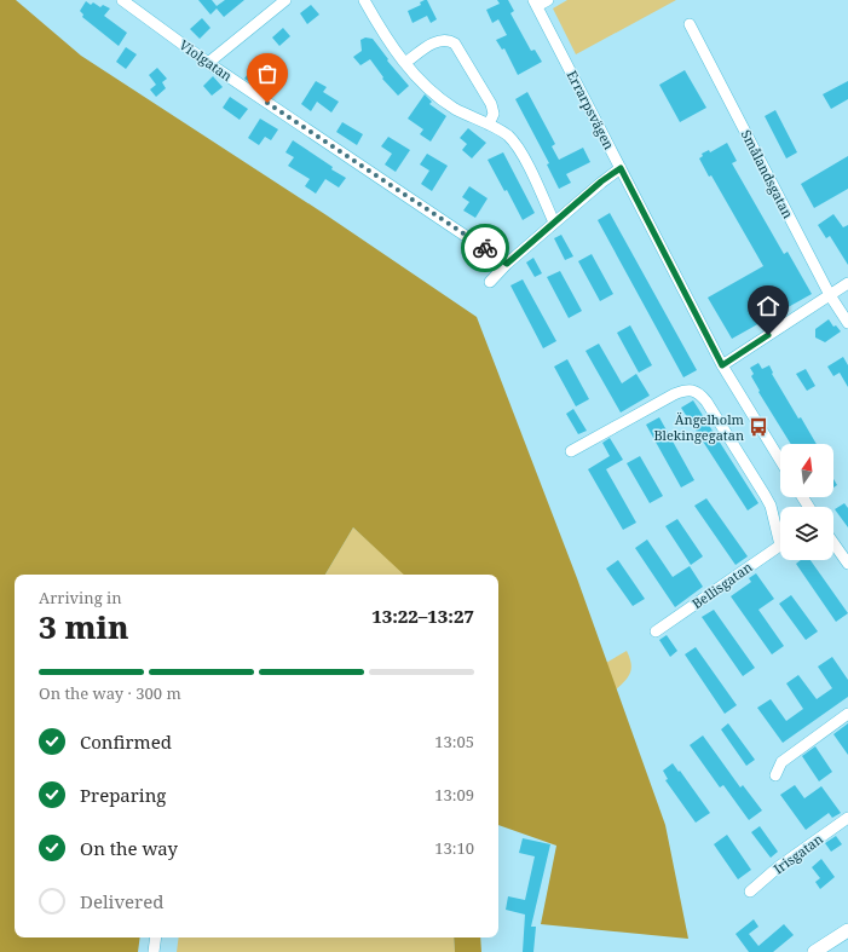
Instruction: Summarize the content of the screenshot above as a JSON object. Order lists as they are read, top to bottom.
{
  "streets": {
    "street": [
      "Violgatan",
      "Errarpsvägen",
      "Smålandsgatan",
      "Bellisgatan",
      "Irisgatan"
    ]
  },
  "places": {
    "bus stop": ["Ängelholm Blekingegatan"]
  },
  "north": "top",
  "page": {
    "heading": ["3 min", "Arriving in", "13:22–13:27"],
    "bar": "On the way · 300 m",
    "list": [
      ["Confirmed", "13:05"],
      ["Preparing", "13:09"],
      ["On the way", "13:10"],
      "Delivered"
    ]
  }
}
